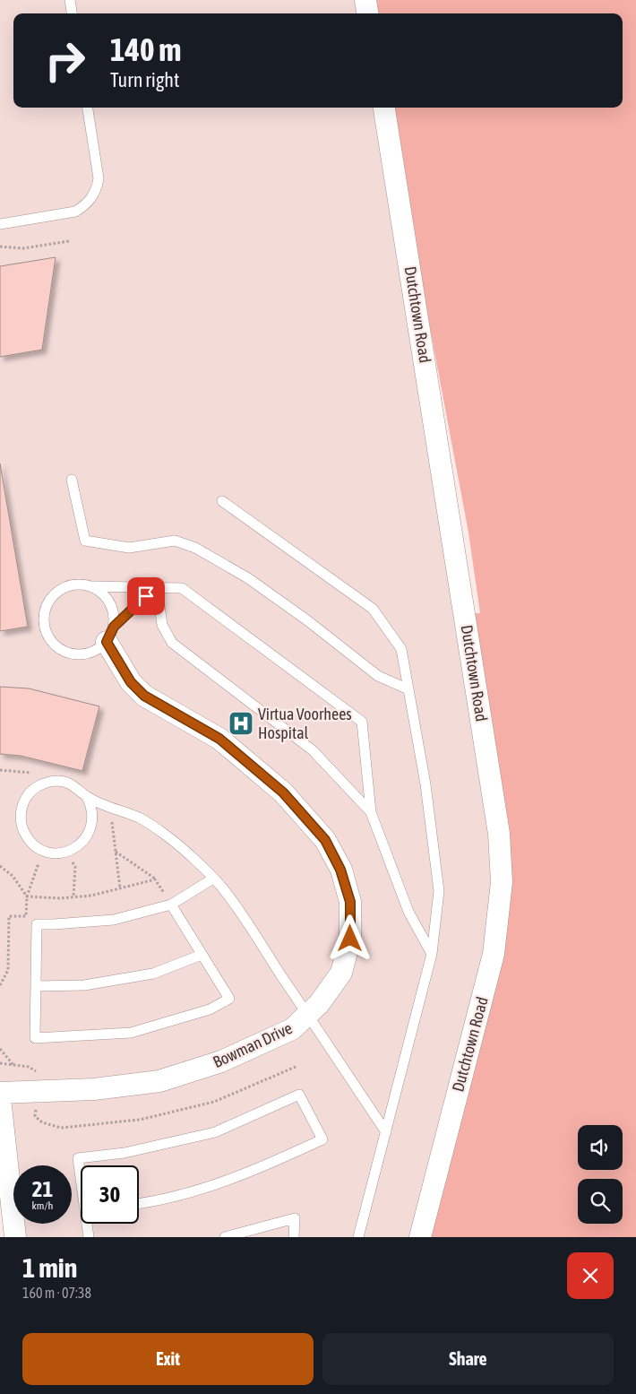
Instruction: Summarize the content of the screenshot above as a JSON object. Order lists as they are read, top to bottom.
{
  "streets": {
    "street": ["Dutchtown Road", "Bowman Drive"]
  },
  "places": {
    "hospital": ["Virtua Voorhees Hospital"]
  },
  "page": {
    "turn": ["140 m", "Turn right"],
    "speed": "21 km/h",
    "limit": "30",
    "heading": ["1 min", "160 m · 07:38"],
    "buttons": ["Exit", "Share"]
  }
}
